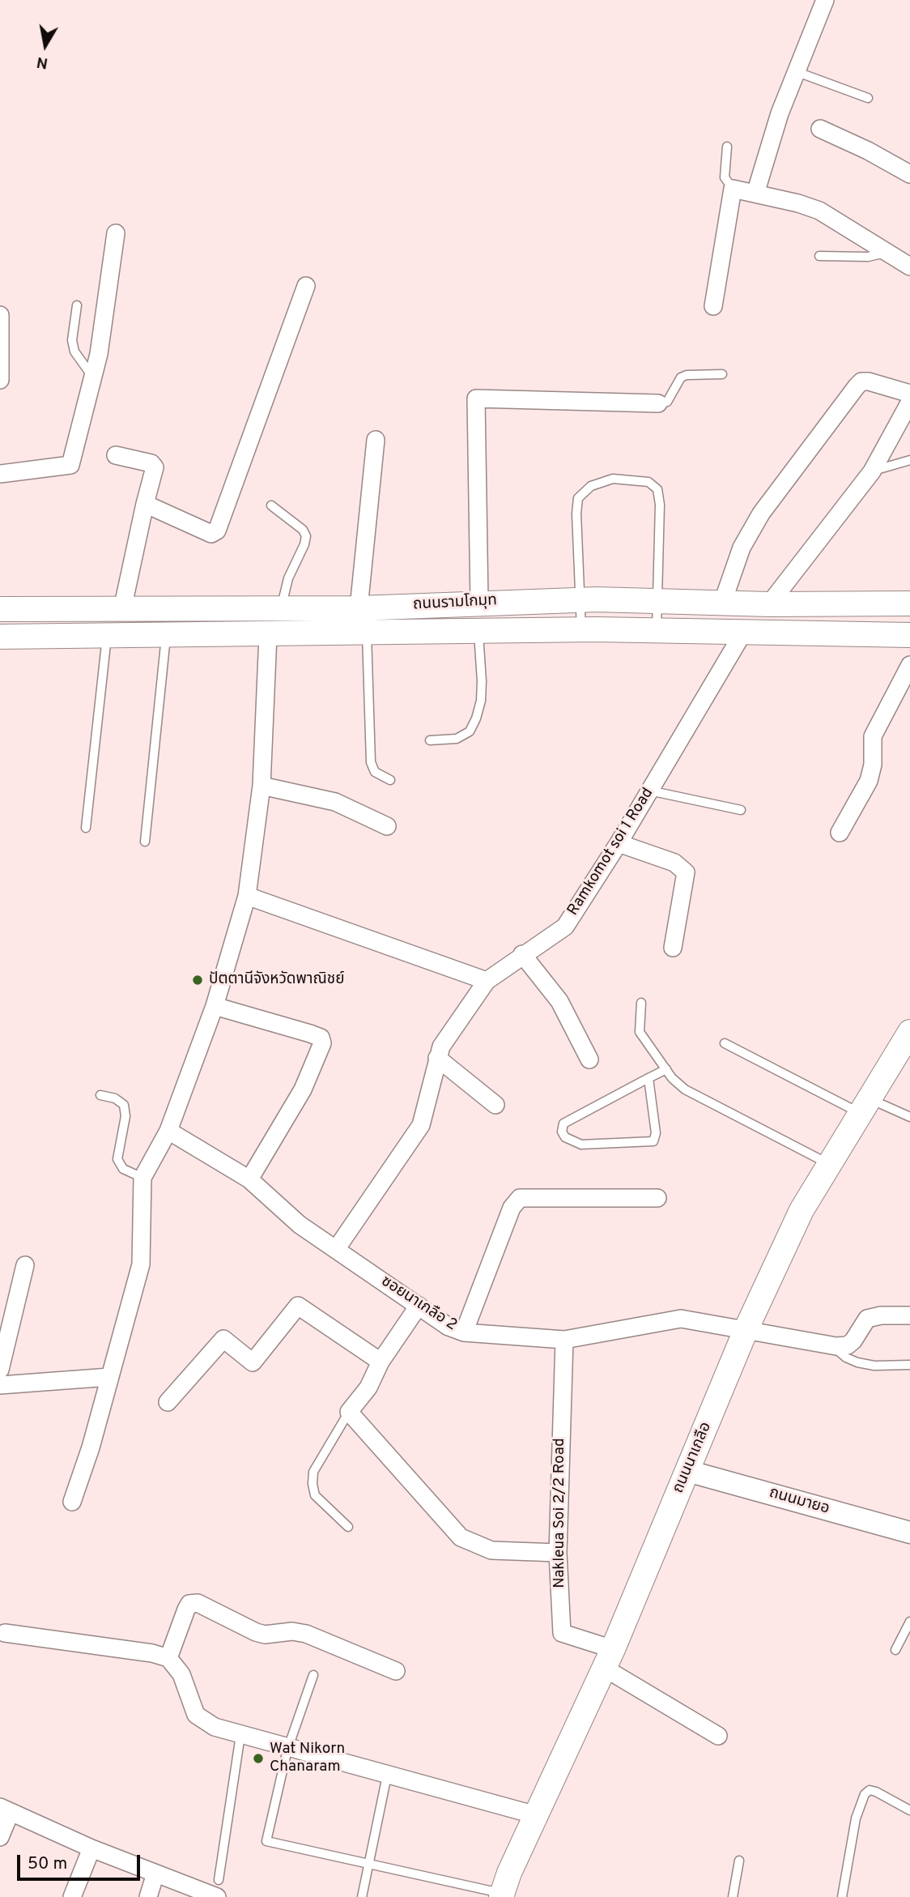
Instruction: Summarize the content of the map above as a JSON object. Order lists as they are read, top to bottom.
{
  "streets": {
    "main road": ["ถนนรามโกมุท", "ถนนนาเกลือ"],
    "street": [
      "Ramkomot soi 1 Road",
      "ซอยนาเกลือ 2",
      "ถนนมายอ",
      "Nakleua Soi 2/2 Road"
    ]
  },
  "crossings": [
    ["ถนนรามโกมุท", "Ramkomot soi 1 Road"],
    ["Ramkomot soi 1 Road", "ซอยนาเกลือ 2"],
    ["ซอยนาเกลือ 2", "ถนนนาเกลือ"],
    ["ซอยนาเกลือ 2", "Nakleua Soi 2/2 Road"],
    ["ถนนนาเกลือ", "ถนนมายอ"],
    ["ถนนนาเกลือ", "Nakleua Soi 2/2 Road"]
  ],
  "places": ["ปัตตานีจังหวัดพาณิชย์", "Wat Nikorn Chanaram"],
  "scale_bar": "50 m",
  "north": "bottom"
}
